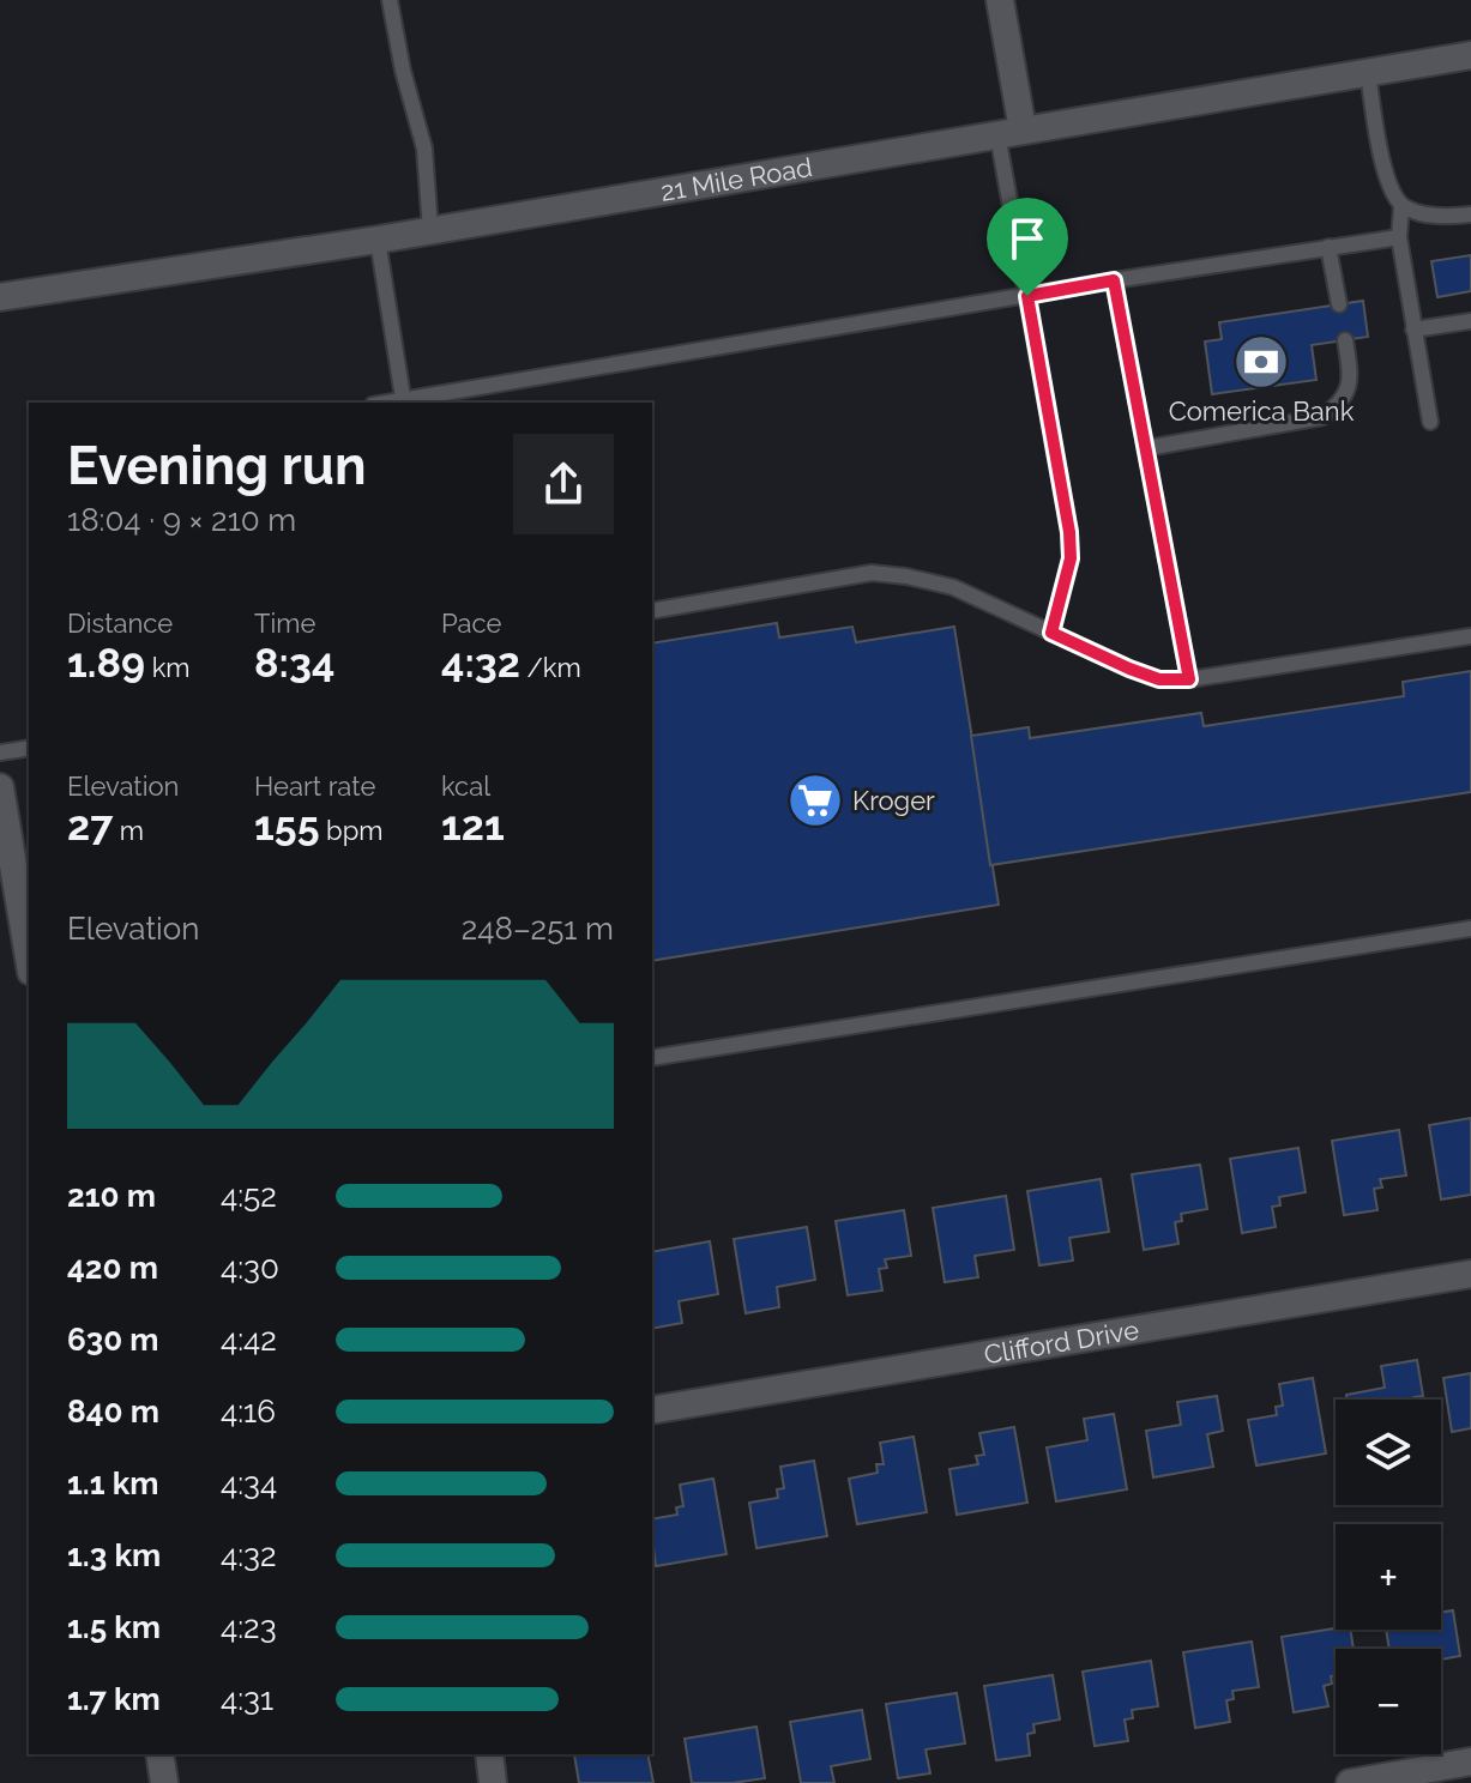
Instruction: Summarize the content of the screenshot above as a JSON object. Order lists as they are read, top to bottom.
{
  "streets": {
    "street": ["21 Mile Road", "Clifford Drive"]
  },
  "places": {
    "bank": ["Comerica Bank"],
    "supermarket": ["Kroger"]
  },
  "page": {
    "heading": ["Evening run", "18:04 · 9 × 210 m"],
    "stats": [
      ["Distance", "1.89 km"],
      ["Time", "8:34"],
      ["Pace", "4:32 /km"],
      ["Elevation", "27 m"],
      ["Heart rate", "155 bpm"],
      ["kcal", "121"]
    ],
    "chart": ["Elevation", "248–251 m"],
    "list": [
      {
        "name": "210 m",
        "note": "4:52"
      },
      {
        "name": "420 m",
        "note": "4:30"
      },
      {
        "name": "630 m",
        "note": "4:42"
      },
      {
        "name": "840 m",
        "note": "4:16"
      },
      {
        "name": "1.1 km",
        "note": "4:34"
      },
      {
        "name": "1.3 km",
        "note": "4:32"
      },
      {
        "name": "1.5 km",
        "note": "4:23"
      },
      {
        "name": "1.7 km",
        "note": "4:31"
      }
    ],
    "map_buttons": ["+", "−"]
  }
}
